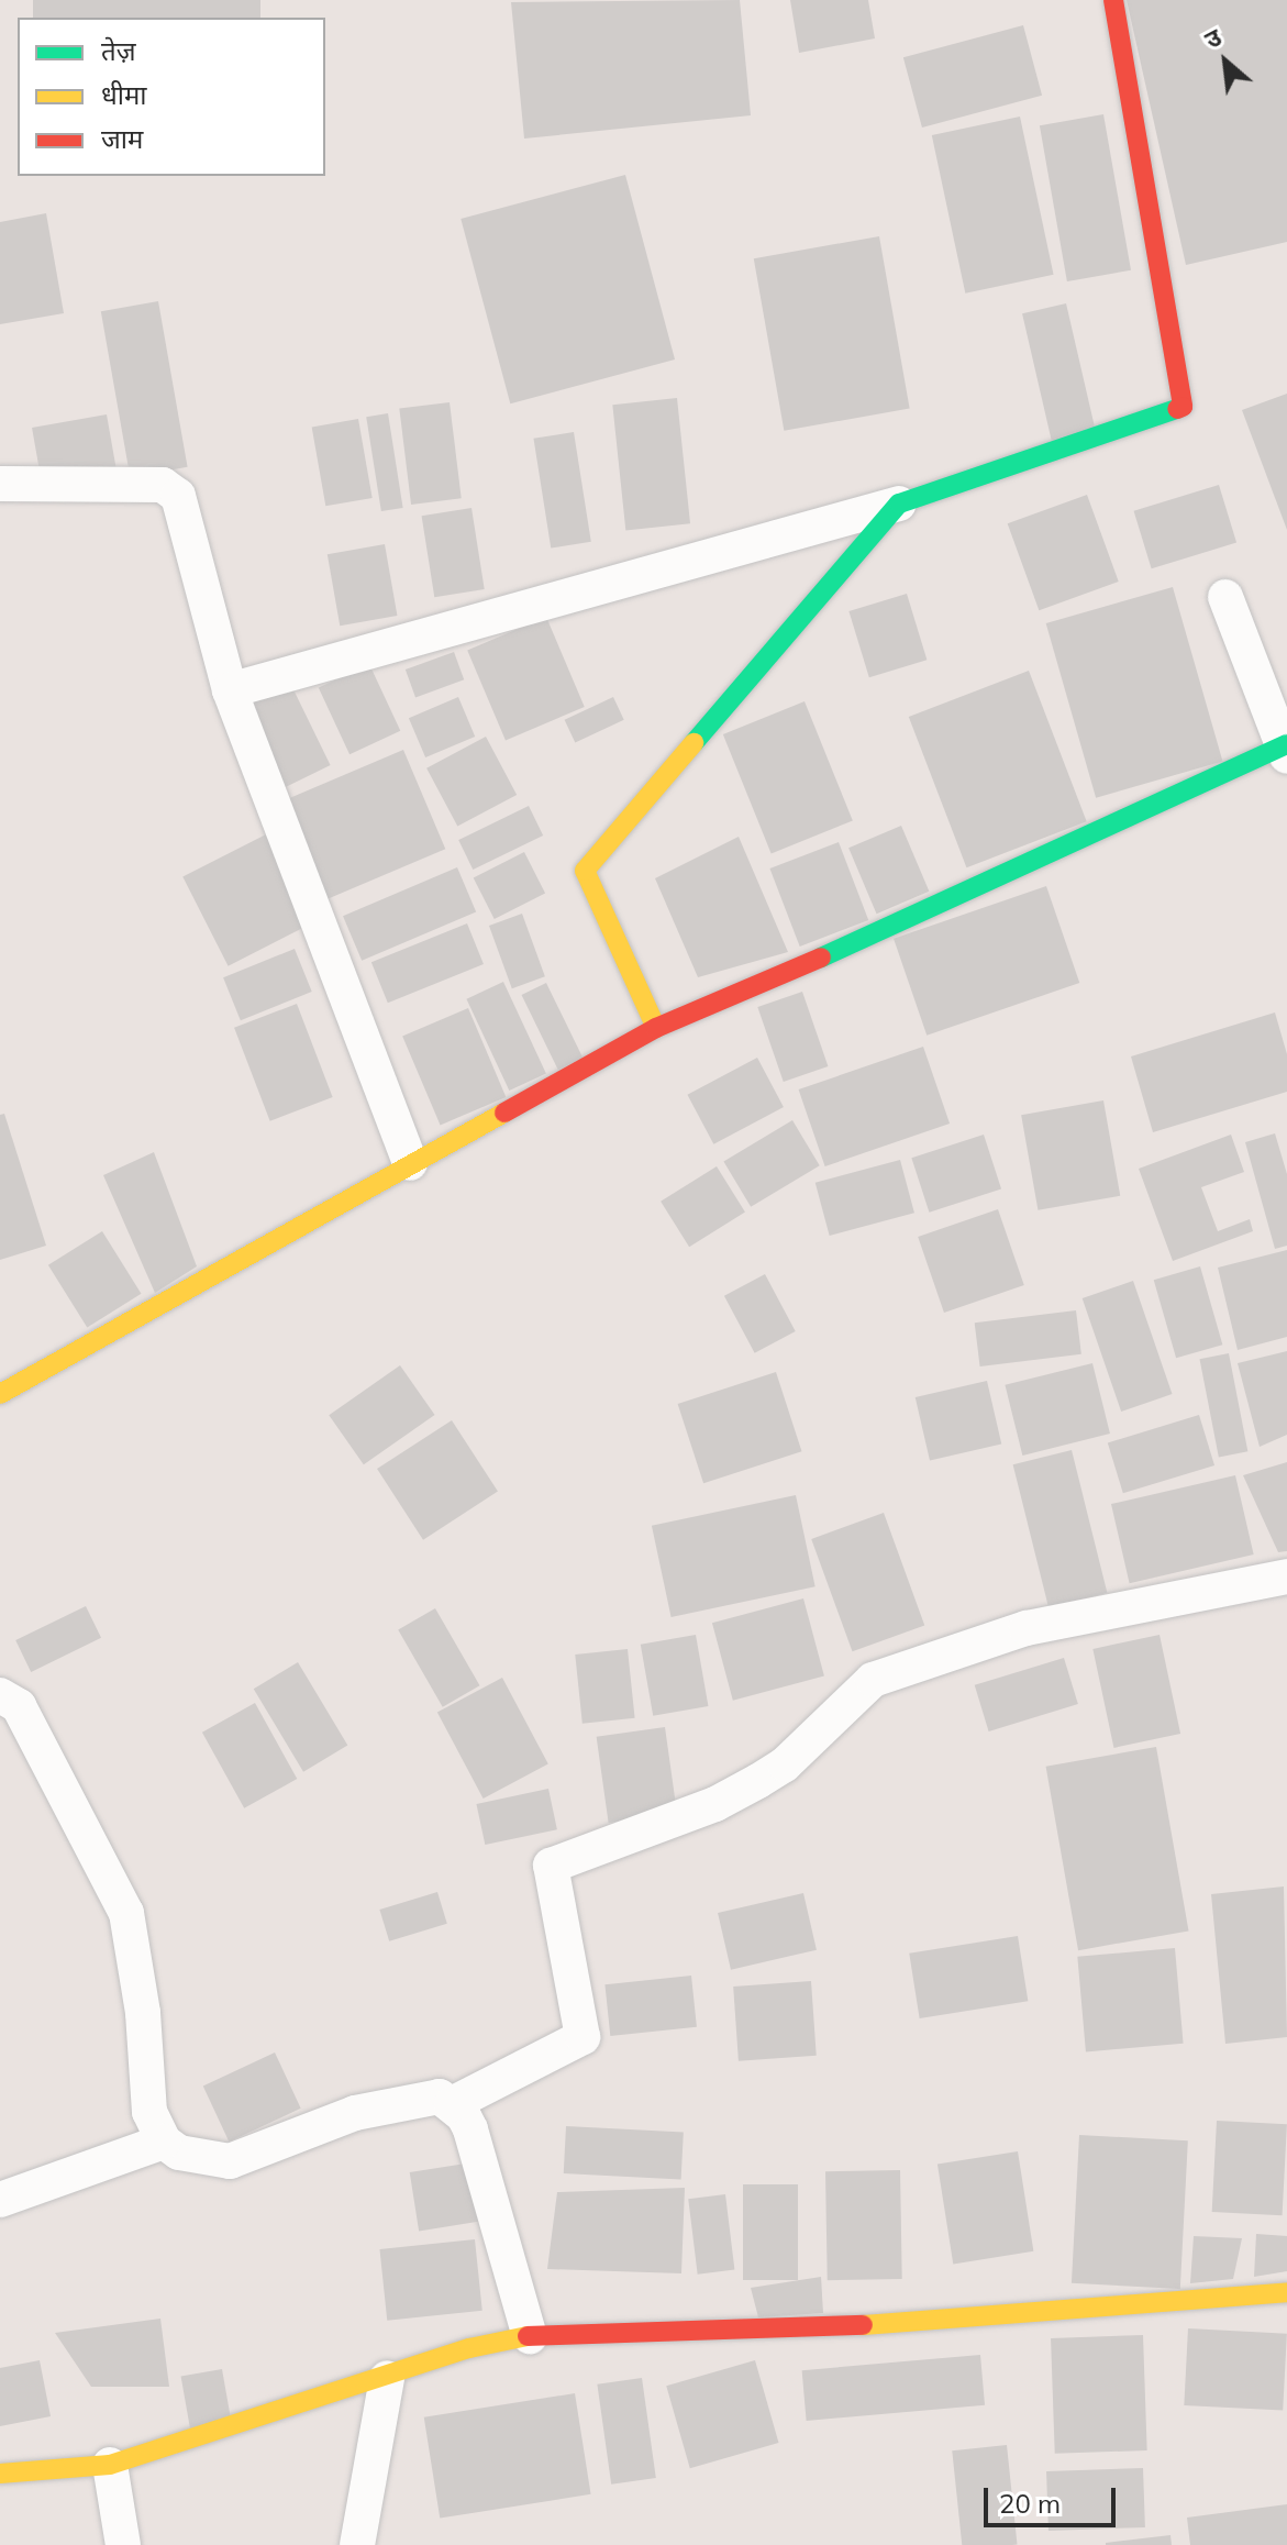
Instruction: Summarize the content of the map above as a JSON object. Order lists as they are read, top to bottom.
{
  "legend": ["तेज़", "धीमा", "जाम"],
  "scale_bar": "20 m",
  "north": "top left"
}
